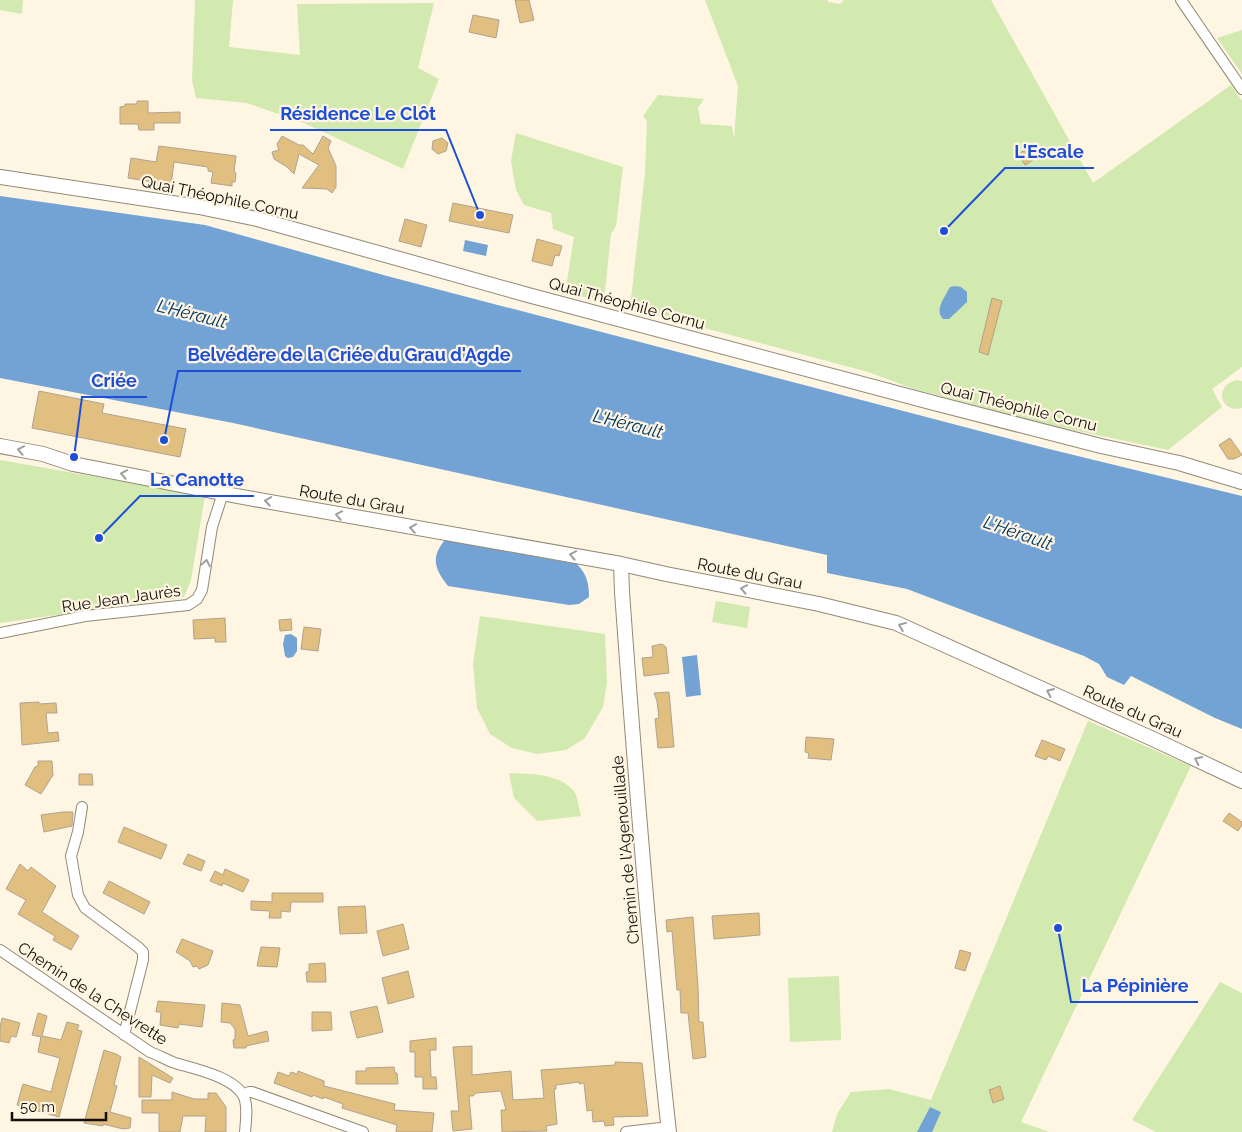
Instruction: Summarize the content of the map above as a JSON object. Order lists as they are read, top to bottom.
{
  "streets": {
    "street": [
      "Quai Théophile Cornu",
      "Route du Grau",
      "Rue Jean Jaurès",
      "Chemin de l'Agenouillade",
      "Chemin de la Chevrette"
    ]
  },
  "crossings": [
    ["Route du Grau", "Rue Jean Jaurès"],
    ["Route du Grau", "Chemin de l'Agenouillade"]
  ],
  "one_way": ["Route du Grau", "Rue Jean Jaurès"],
  "water": ["L'Hérault"],
  "places": [
    "Résidence Le Clôt",
    "L'Escale",
    "Belvédère de la Criée du Grau d'Agde",
    "Criée",
    "La Canotte",
    "La Pépinière"
  ],
  "scale_bar": "50 m"
}
